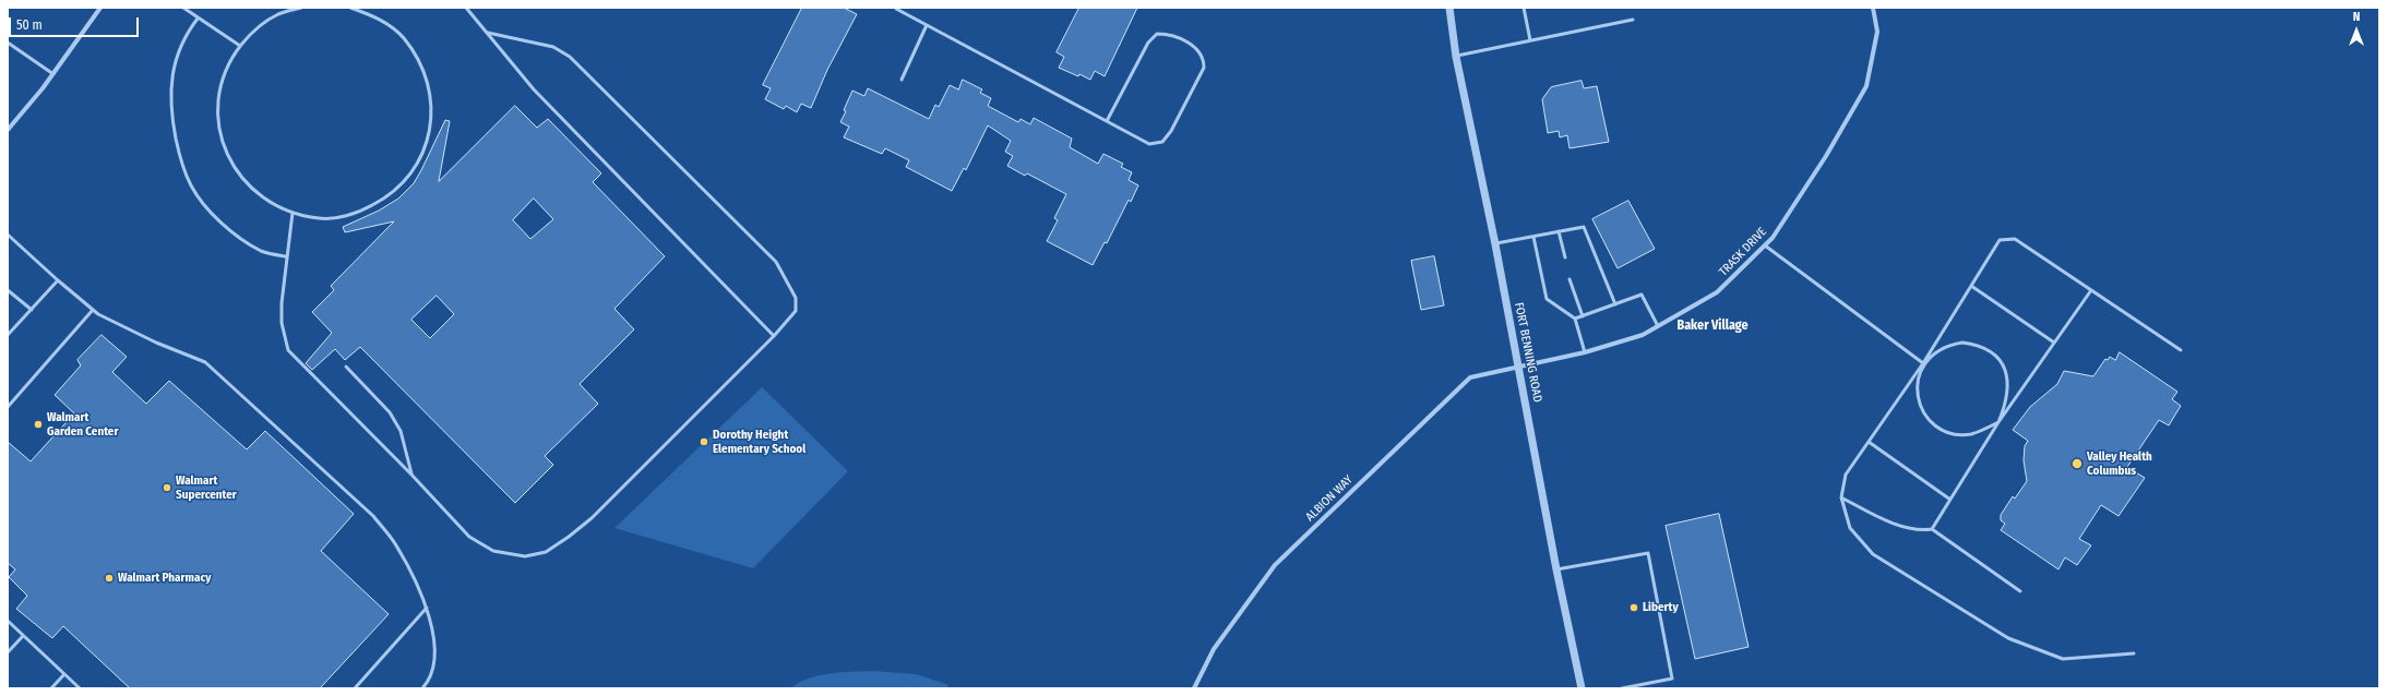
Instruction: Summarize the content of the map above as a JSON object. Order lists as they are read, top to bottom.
{
  "streets": {
    "street": ["TRASK DRIVE", "FORT BENNING ROAD", "ALBION WAY"]
  },
  "crossings": [
    ["TRASK DRIVE", "FORT BENNING ROAD"],
    ["TRASK DRIVE", "ALBION WAY"],
    ["FORT BENNING ROAD", "ALBION WAY"]
  ],
  "districts": ["Baker Village"],
  "places": [
    "Walmart Garden Center",
    "Dorothy Height Elementary School",
    "Valley Health Columbus",
    "Walmart Supercenter",
    "Walmart Pharmacy",
    "Liberty"
  ],
  "scale_bar": "50 m",
  "north": "top"
}
